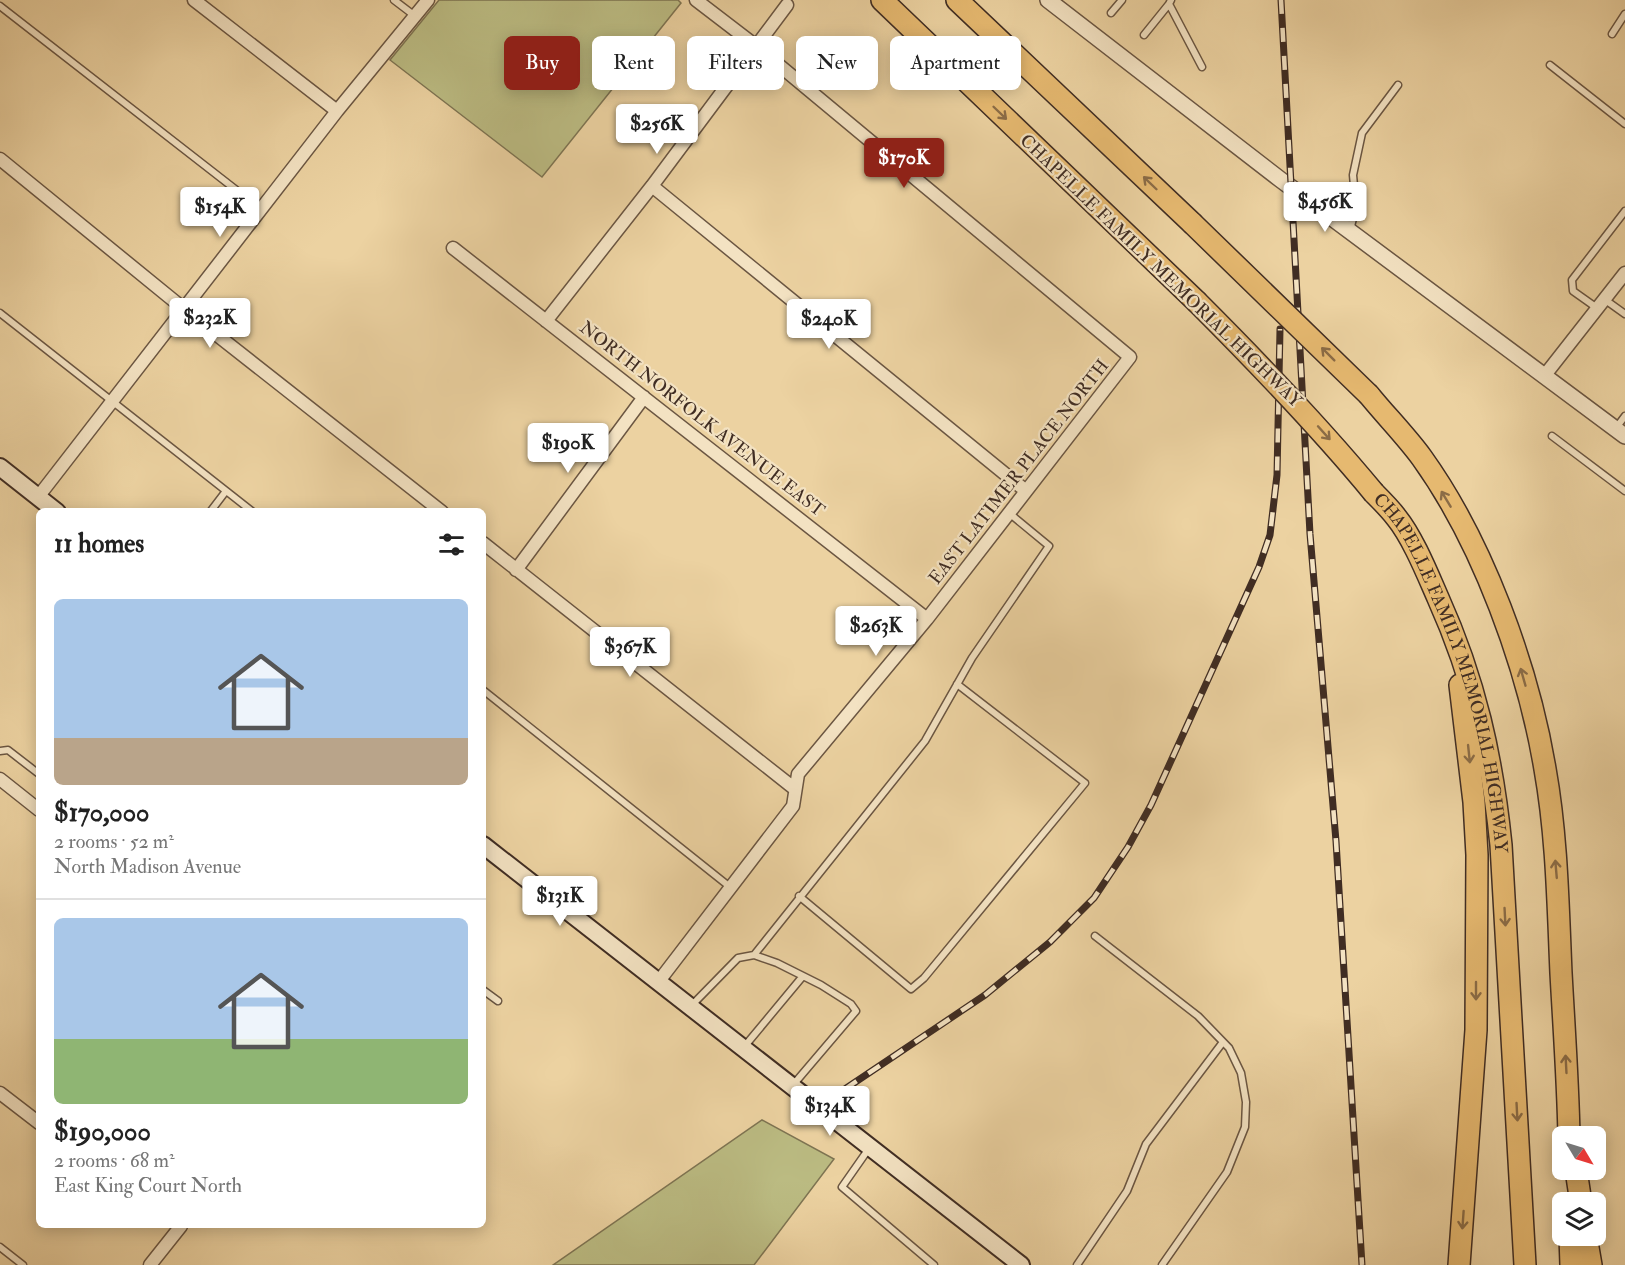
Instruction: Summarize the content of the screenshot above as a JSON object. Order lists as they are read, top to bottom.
{
  "streets": {
    "highway": ["CHAPELLE FAMILY MEMORIAL HIGHWAY"],
    "street": ["NORTH NORFOLK AVENUE EAST", "EAST LATIMER PLACE NORTH"]
  },
  "crossings": [
    ["NORTH NORFOLK AVENUE EAST", "EAST LATIMER PLACE NORTH"]
  ],
  "north": "bottom right",
  "page": {
    "chip": [
      "Buy",
      "Rent",
      "Filters",
      "New",
      "Apartment"
    ],
    "price": [
      "$256K",
      "$170K",
      "$456K",
      "$154K",
      "$232K",
      "$240K",
      "$190K",
      "$263K",
      "$367K",
      "$131K",
      "$134K"
    ],
    "heading": "11 homes",
    "list": [
      {
        "name": "$170,000",
        "note": "2 rooms · 52 m² · North Madison Avenue"
      },
      {
        "name": "$190,000",
        "note": "2 rooms · 68 m² · East King Court North"
      }
    ]
  }
}
